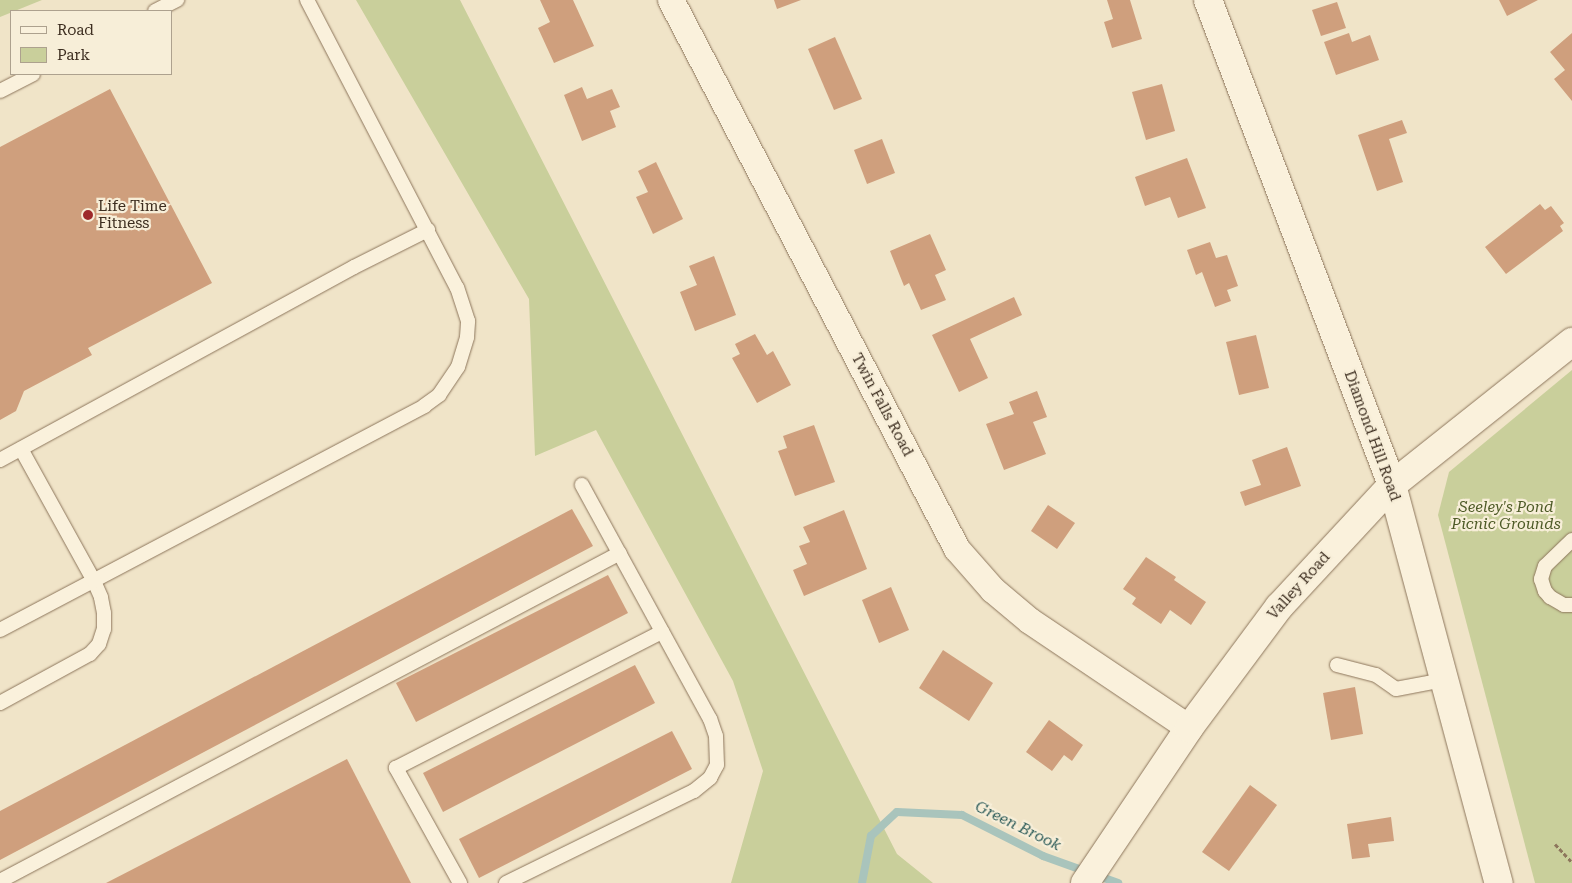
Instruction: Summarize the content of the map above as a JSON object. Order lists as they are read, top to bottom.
{
  "streets": {
    "main road": ["Diamond Hill Road", "Valley Road"],
    "street": ["Twin Falls Road"]
  },
  "crossings": [
    ["Twin Falls Road", "Valley Road"],
    ["Diamond Hill Road", "Valley Road"]
  ],
  "water": ["Green Brook"],
  "parks": ["Seeley's Pond Picnic Grounds"],
  "places": ["Life Time Fitness"],
  "legend": ["Road", "Park"]
}
